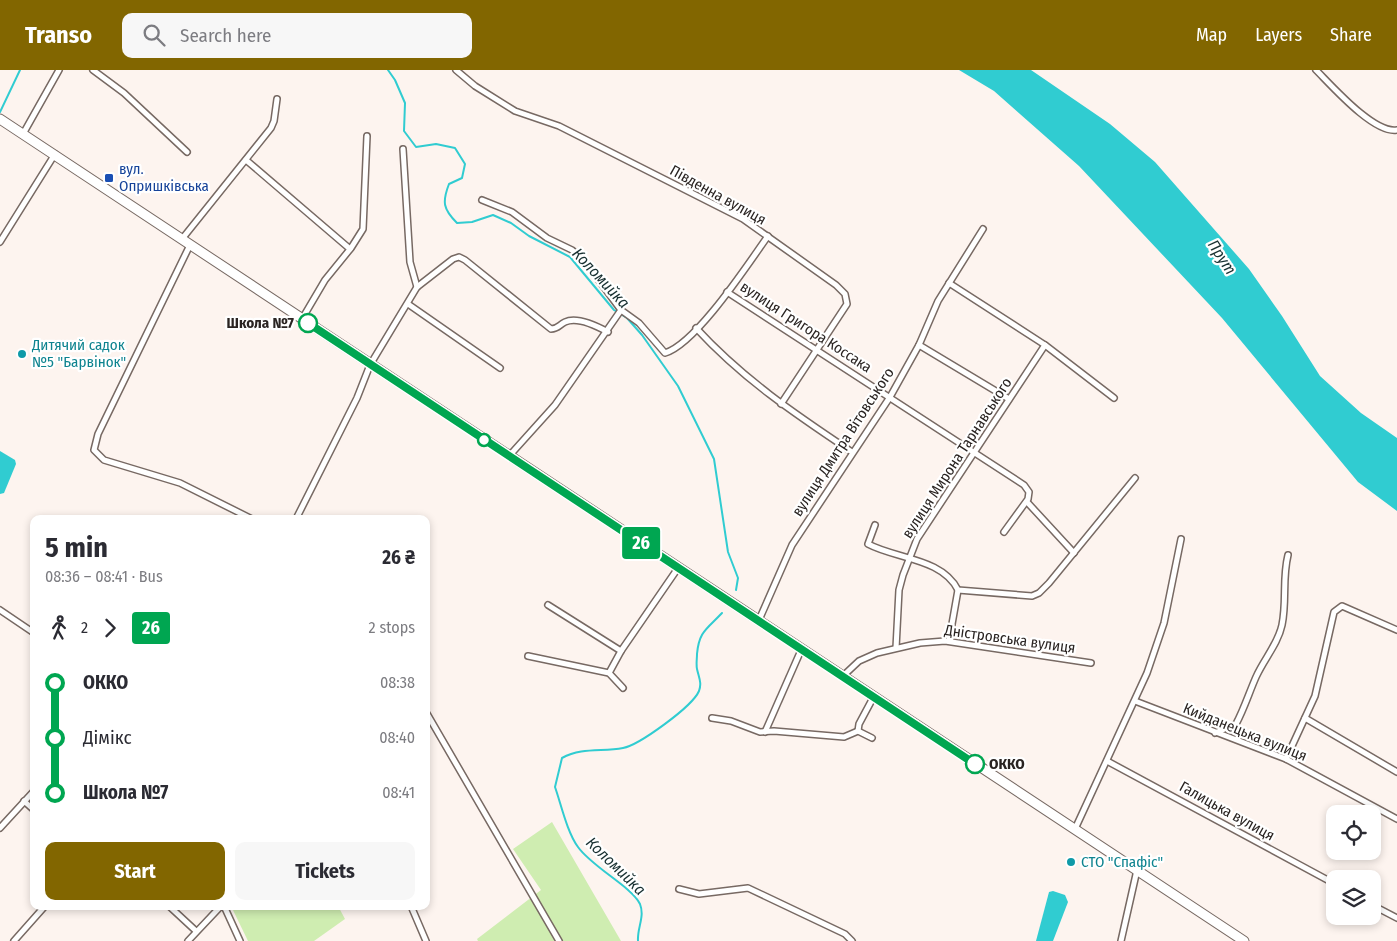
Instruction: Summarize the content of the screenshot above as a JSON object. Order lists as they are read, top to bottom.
{
  "streets": {
    "street": [
      "Південна вулиця",
      "вулиця Григора Коссака",
      "вулиця Дмитра Вітовського",
      "вулиця Мирона Тарнавського",
      "Дністровська вулиця",
      "Кийданецька вулиця",
      "Галицька вулиця"
    ]
  },
  "crossings": [
    ["Південна вулиця", "вулиця Григора Коссака"],
    ["вулиця Григора Коссака", "вулиця Дмитра Вітовського"],
    ["вулиця Григора Коссака", "вулиця Мирона Тарнавського"],
    ["вулиця Мирона Тарнавського", "Дністровська вулиця"]
  ],
  "water": ["Прут", "Коломийка"],
  "places": {
    "transit": ["вул. Опришківська"],
    "other": [
      "Школа №7",
      "Дитячий садок №5 \"Барвінок\"",
      "ОККО",
      "СТО \"Спафіс\""
    ]
  },
  "lines": ["bus line 26"],
  "page": {
    "header": "Transo",
    "search": "Search here",
    "nav": ["Map", "Layers", "Share"],
    "on_map": "26",
    "heading": ["5 min", "08:36 – 08:41 · Bus", "26 ₴"],
    "legs": ["2", "26", "2 stops"],
    "list": [
      {
        "name": "ОККО",
        "value": "08:38"
      },
      {
        "name": "Дімікс",
        "value": "08:40"
      },
      {
        "name": "Школа №7",
        "value": "08:41"
      }
    ],
    "buttons": ["Start", "Tickets"]
  }
}
